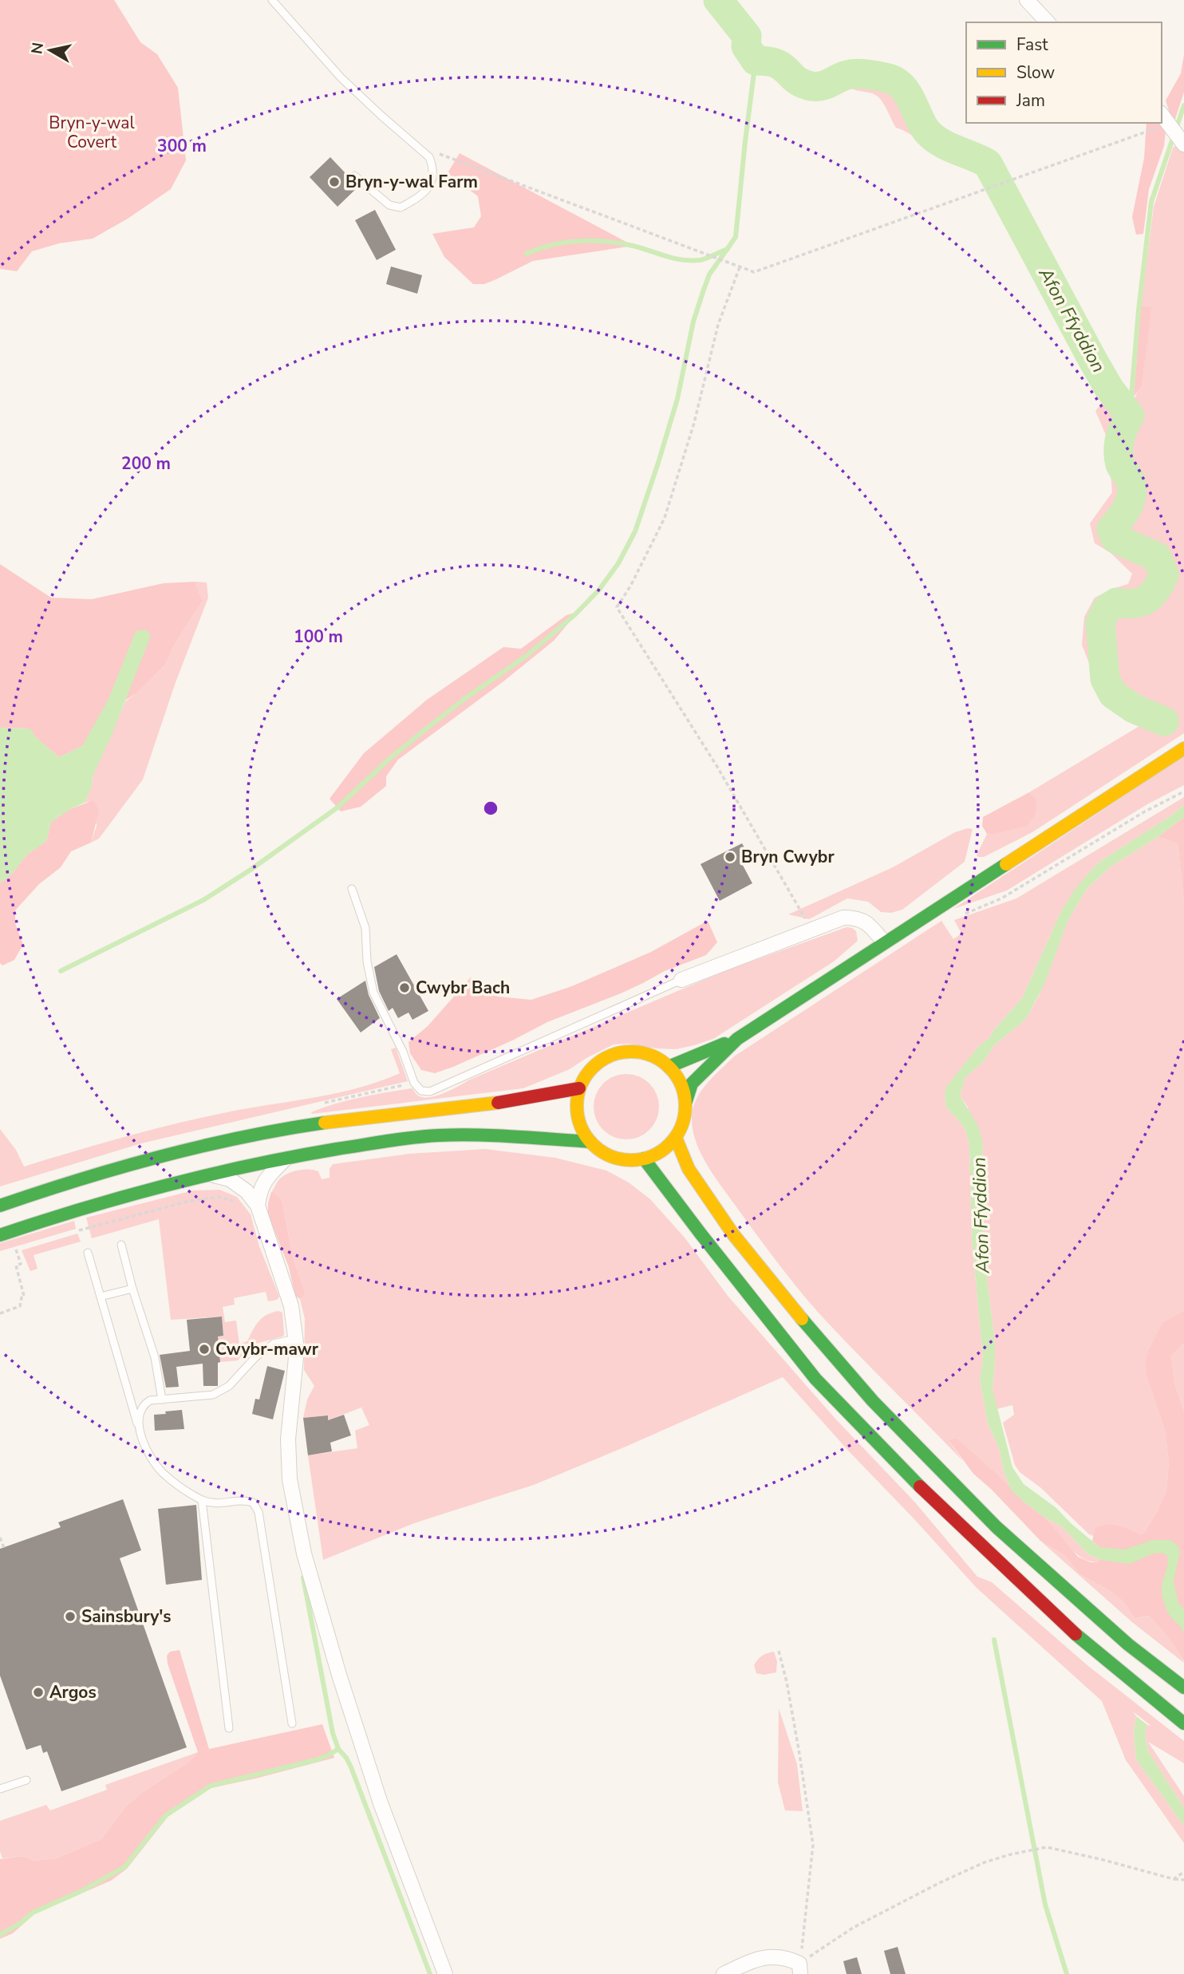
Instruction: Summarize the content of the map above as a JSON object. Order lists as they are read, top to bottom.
{
  "water": ["Afon Ffyddion"],
  "parks": ["Bryn-y-wal Covert"],
  "places": [
    "Bryn-y-wal Farm",
    "Bryn Cwybr",
    "Cwybr Bach",
    "Cwybr-mawr",
    "Sainsbury's",
    "Argos"
  ],
  "legend": ["Fast", "Slow", "Jam"],
  "north": "left",
  "rings": ["300 m", "200 m", "100 m"]
}
